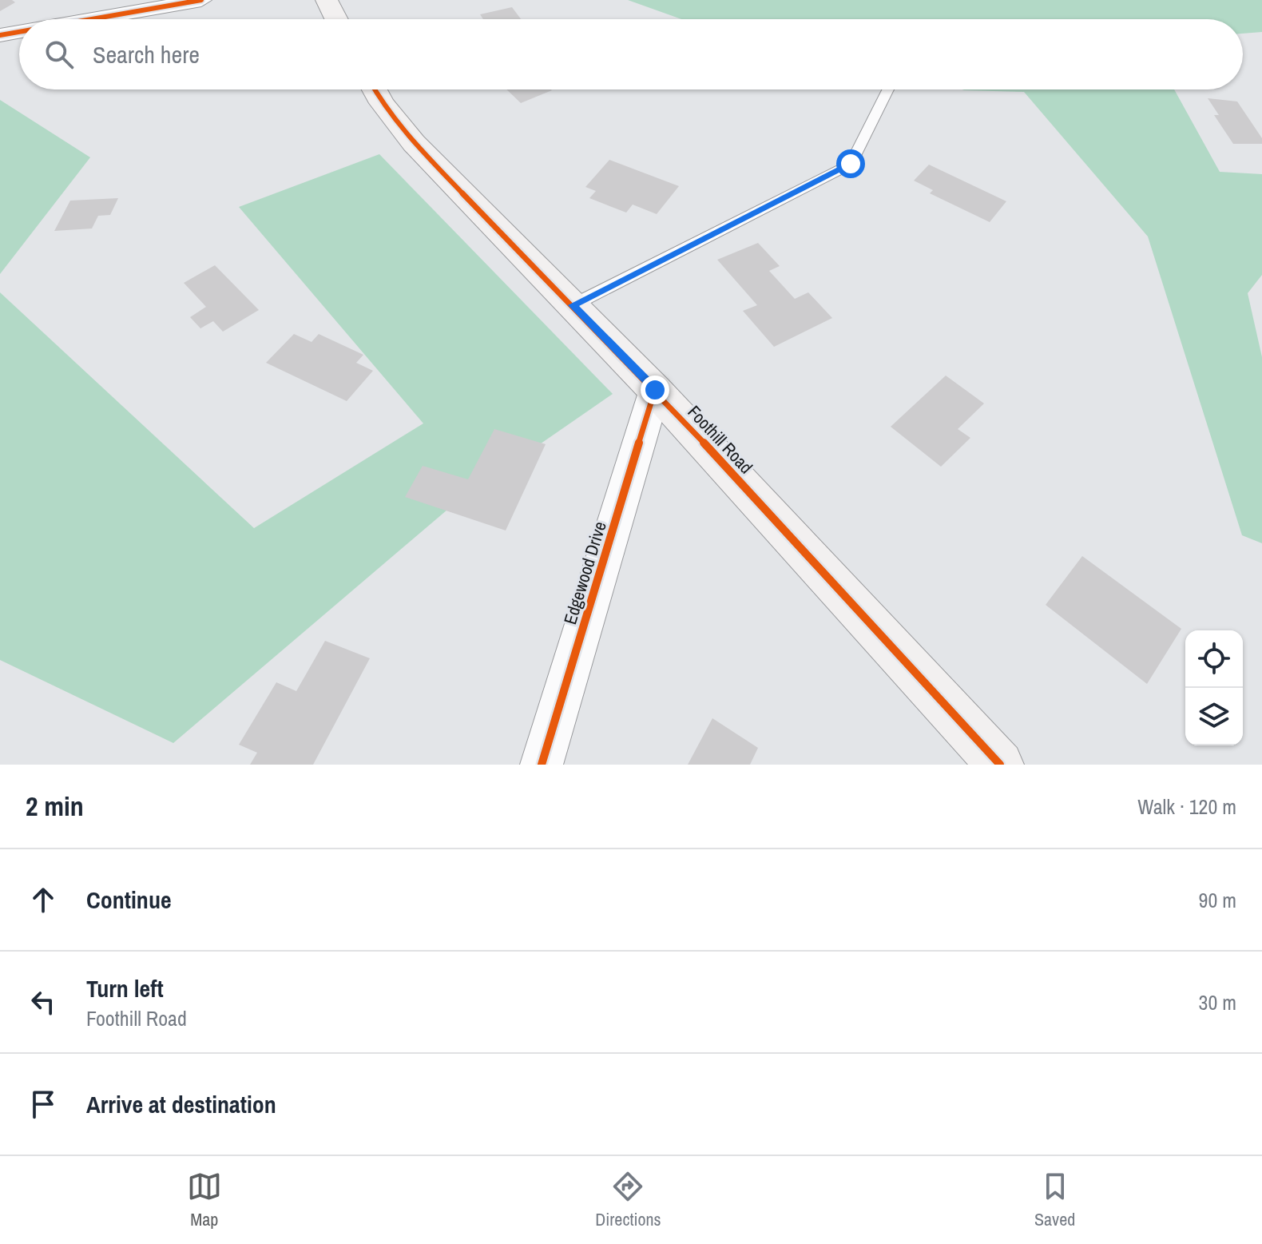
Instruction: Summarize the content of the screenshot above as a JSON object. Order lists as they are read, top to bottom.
{
  "streets": {
    "street": ["Foothill Road", "Edgewood Drive"]
  },
  "crossings": [
    ["Foothill Road", "Edgewood Drive"]
  ],
  "page": {
    "search": "Search here",
    "heading": ["2 min", "Walk · 120 m"],
    "list": [
      ["Continue", "90 m"],
      ["Turn left", "Foothill Road", "30 m"],
      "Arrive at destination"
    ],
    "nav": ["Map", "Directions", "Saved"]
  }
}
